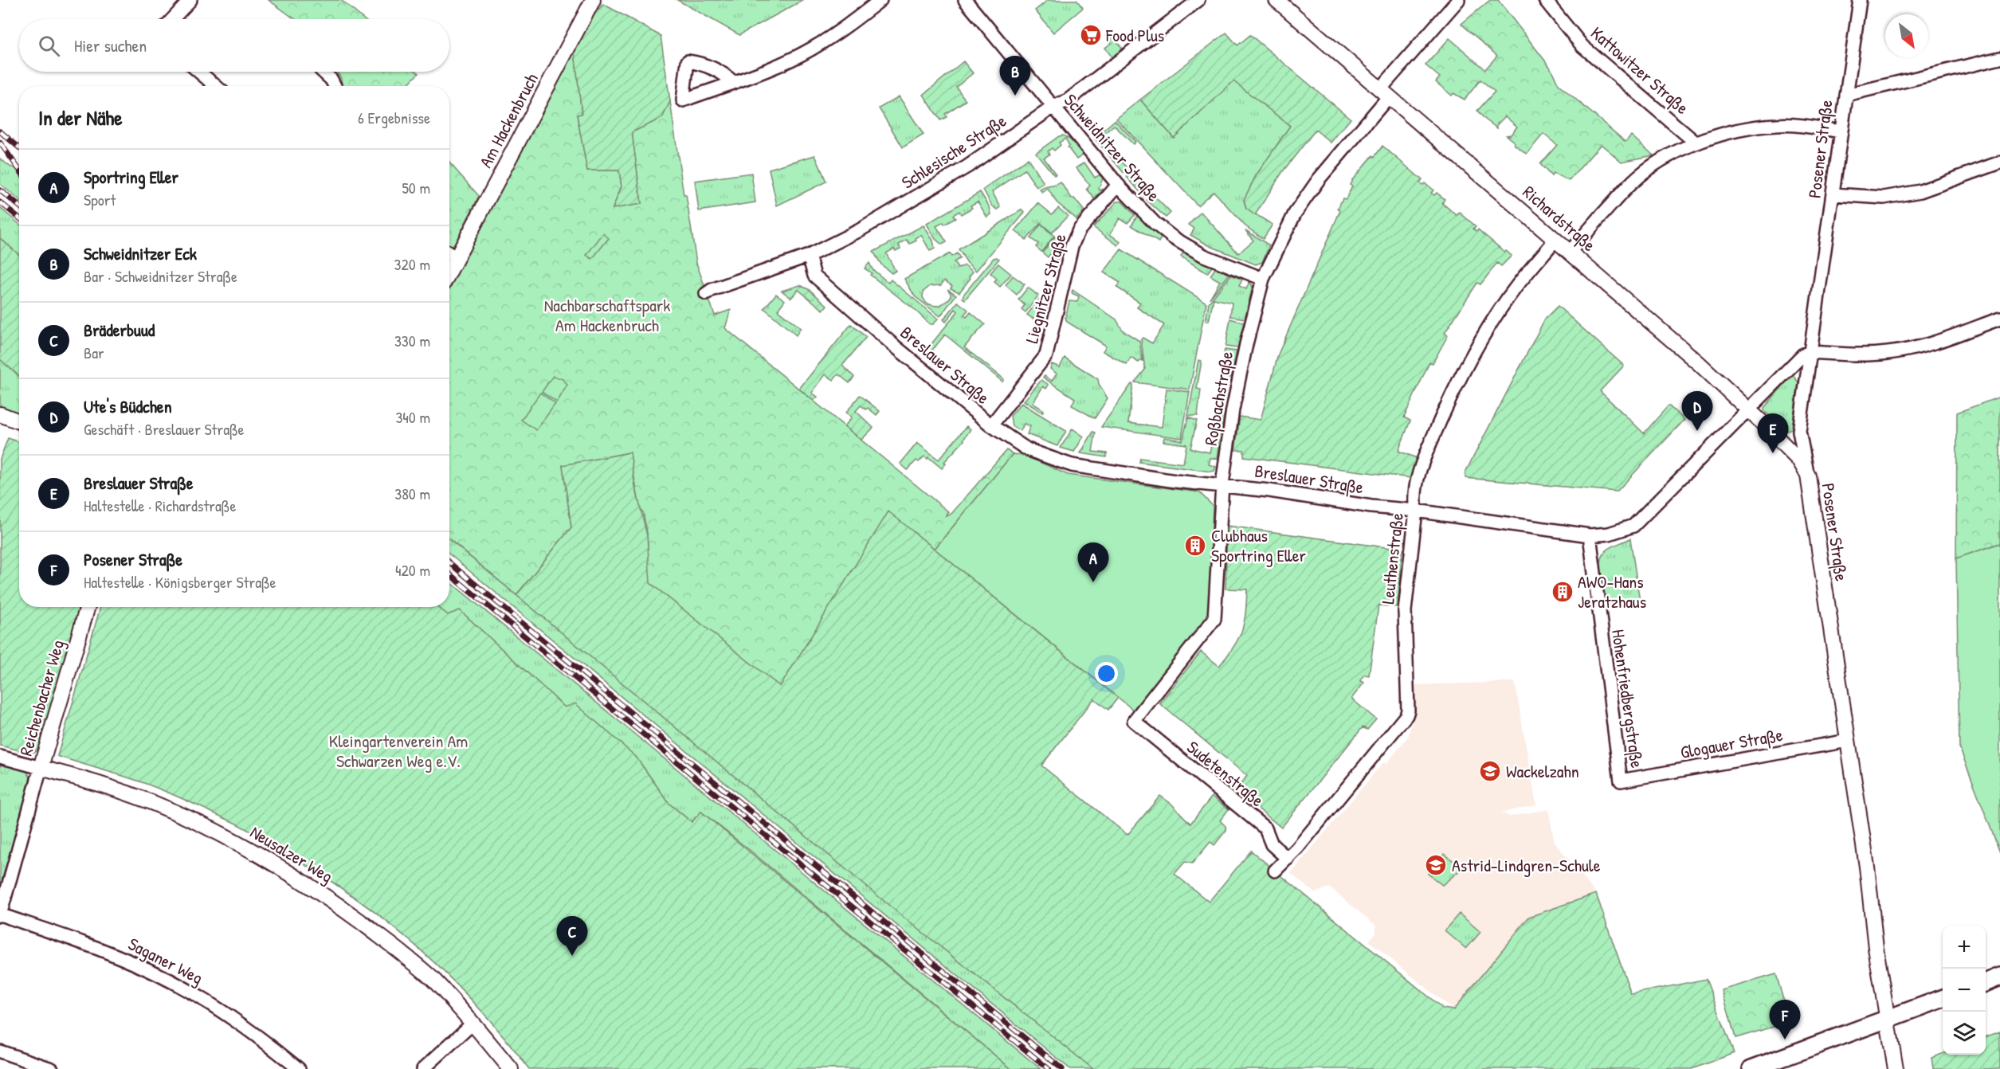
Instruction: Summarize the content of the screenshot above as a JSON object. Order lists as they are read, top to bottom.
{
  "streets": {
    "street": [
      "Kattowitzer Straße",
      "Am Hackenbruch",
      "Schweidnitzer Straße",
      "Posener Straße",
      "Schlesische Straße",
      "Richardstraße",
      "Liegnitzer Straße",
      "Breslauer Straße",
      "Roßbachstraße",
      "Leuthenstraße",
      "Reichenbacher Weg",
      "Hohenfriedbergstraße",
      "Glogauer Straße",
      "Sudetenstraße",
      "Neusalzer Weg",
      "Saganer Weg"
    ]
  },
  "crossings": [
    ["Schweidnitzer Straße", "Schlesische Straße"],
    ["Schweidnitzer Straße", "Liegnitzer Straße"],
    ["Schweidnitzer Straße", "Roßbachstraße"],
    ["Posener Straße", "Richardstraße"],
    ["Posener Straße", "Breslauer Straße"],
    ["Posener Straße", "Glogauer Straße"],
    ["Schlesische Straße", "Breslauer Straße"],
    ["Richardstraße", "Breslauer Straße"],
    ["Richardstraße", "Roßbachstraße"],
    ["Richardstraße", "Leuthenstraße"],
    ["Liegnitzer Straße", "Breslauer Straße"],
    ["Breslauer Straße", "Roßbachstraße"],
    ["Breslauer Straße", "Leuthenstraße"],
    ["Breslauer Straße", "Hohenfriedbergstraße"],
    ["Roßbachstraße", "Sudetenstraße"],
    ["Leuthenstraße", "Sudetenstraße"],
    ["Reichenbacher Weg", "Neusalzer Weg"],
    ["Reichenbacher Weg", "Saganer Weg"],
    ["Hohenfriedbergstraße", "Glogauer Straße"]
  ],
  "parks": ["Nachbarschaftspark Am Hackenbruch", "Kleingartenverein Am Schwarzen Weg e.V."],
  "places": {
    "supermarket": ["Food Plus"],
    "building": ["Clubhaus Sportring Eller", "AWO-Hans Jeratzhaus"],
    "school or university": ["Wackelzahn", "Astrid-Lindgren-Schule"]
  },
  "north": "bottom right",
  "page": {
    "search": "Hier suchen",
    "pins": [
      "B",
      "D",
      "E",
      "A",
      "C",
      "F"
    ],
    "heading": ["In der Nähe", "6 Ergebnisse"],
    "list": [
      {
        "mark": "A",
        "name": "Sportring Eller",
        "note": "Sport",
        "value": "50 m"
      },
      {
        "mark": "B",
        "name": "Schweidnitzer Eck",
        "note": "Bar · Schweidnitzer Straße",
        "value": "320 m"
      },
      {
        "mark": "C",
        "name": "Bräderbuud",
        "note": "Bar",
        "value": "330 m"
      },
      {
        "mark": "D",
        "name": "Ute's Büdchen",
        "note": "Geschäft · Breslauer Straße",
        "value": "340 m"
      },
      {
        "mark": "E",
        "name": "Breslauer Straße",
        "note": "Haltestelle · Richardstraße",
        "value": "380 m"
      },
      {
        "mark": "F",
        "name": "Posener Straße",
        "note": "Haltestelle · Königsberger Straße",
        "value": "420 m"
      }
    ],
    "map_buttons": ["+", "−"]
  }
}
